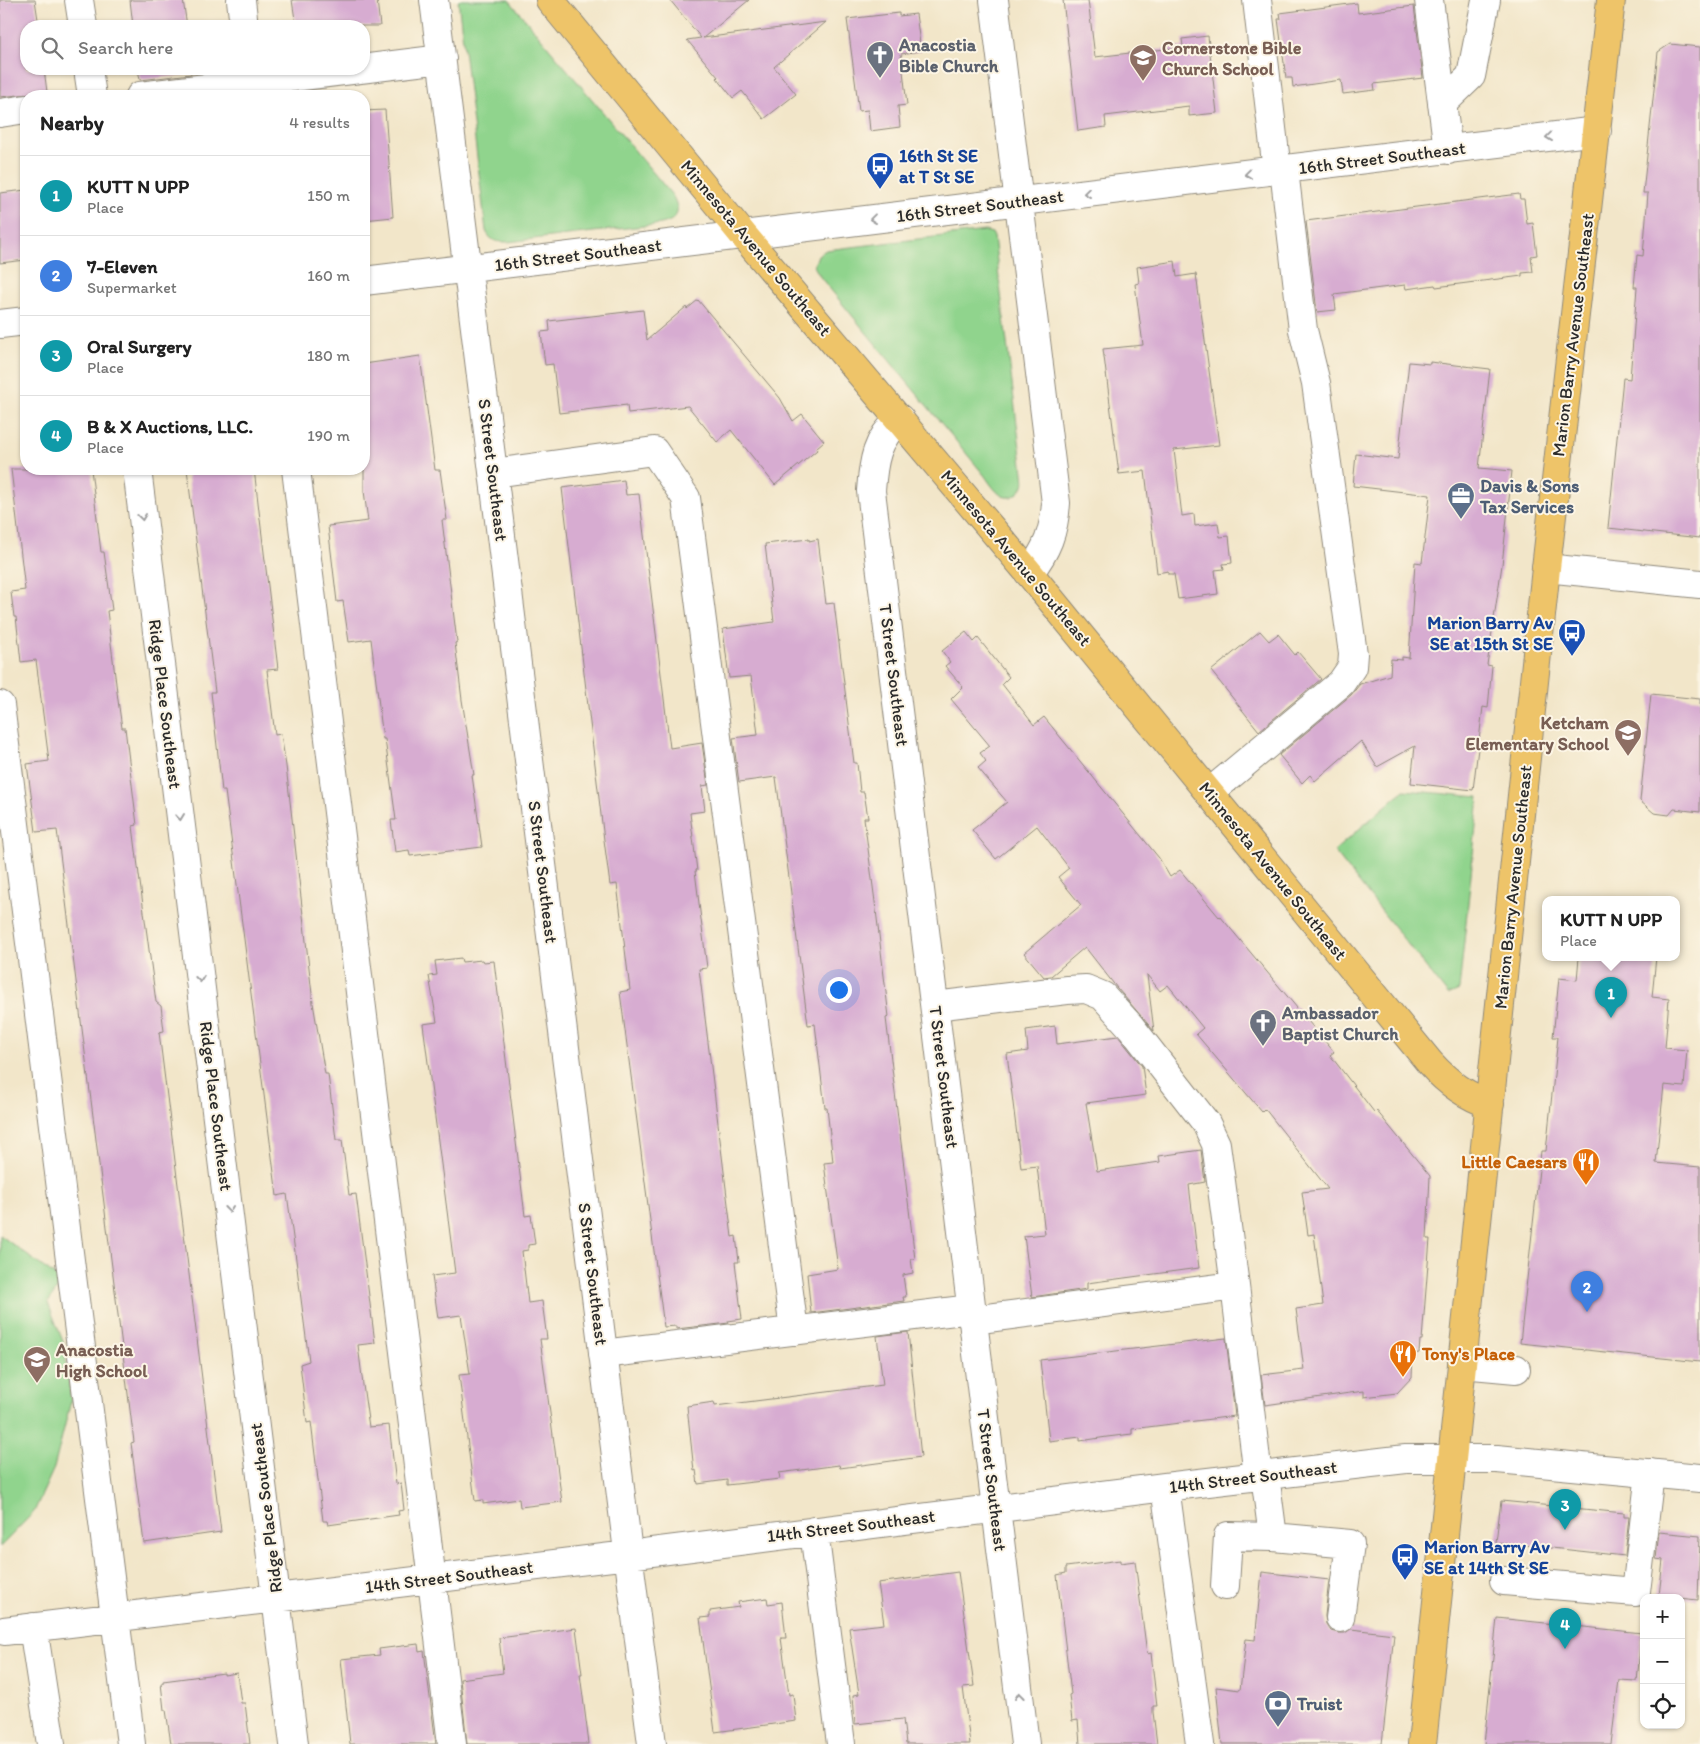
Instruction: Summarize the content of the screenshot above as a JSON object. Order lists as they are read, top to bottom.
{
  "streets": {
    "main road": ["Minnesota Avenue Southeast", "Marion Barry Avenue Southeast"],
    "street": [
      "16th Street Southeast",
      "S Street Southeast",
      "T Street Southeast",
      "Ridge Place Southeast",
      "14th Street Southeast"
    ]
  },
  "crossings": [
    ["16th Street Southeast", "Minnesota Avenue Southeast"],
    ["16th Street Southeast", "Marion Barry Avenue Southeast"],
    ["16th Street Southeast", "S Street Southeast"],
    ["Minnesota Avenue Southeast", "Marion Barry Avenue Southeast"],
    ["Minnesota Avenue Southeast", "T Street Southeast"],
    ["Marion Barry Avenue Southeast", "14th Street Southeast"],
    ["S Street Southeast", "14th Street Southeast"],
    ["T Street Southeast", "14th Street Southeast"],
    ["Ridge Place Southeast", "14th Street Southeast"]
  ],
  "one_way": ["16th Street Southeast"],
  "places": {
    "church": ["Anacostia Bible Church", "Ambassador Baptist Church"],
    "school or university": ["Cornerstone Bible Church School", "Ketcham Elementary School", "Anacostia High School"],
    "bus stop": ["16th St SE at T St SE", "Marion Barry Av SE at 15th St SE", "Marion Barry Av SE at 14th St SE"],
    "office": ["Davis & Sons Tax Services"],
    "restaurant": ["Little Caesars", "Tony's Place"],
    "bank": ["Truist"]
  },
  "page": {
    "search": "Search here",
    "heading": ["Nearby", "4 results"],
    "list": [
      {
        "mark": "1",
        "name": "KUTT N UPP",
        "note": "Place",
        "value": "150 m"
      },
      {
        "mark": "2",
        "name": "7-Eleven",
        "note": "Supermarket",
        "value": "160 m"
      },
      {
        "mark": "3",
        "name": "Oral Surgery",
        "note": "Place",
        "value": "180 m"
      },
      {
        "mark": "4",
        "name": "B & X Auctions, LLC.",
        "note": "Place",
        "value": "190 m"
      }
    ],
    "popup": ["KUTT N UPP", "Place"],
    "pins": [
      "1",
      "2",
      "3",
      "4"
    ],
    "map_buttons": ["+", "−"]
  }
}
